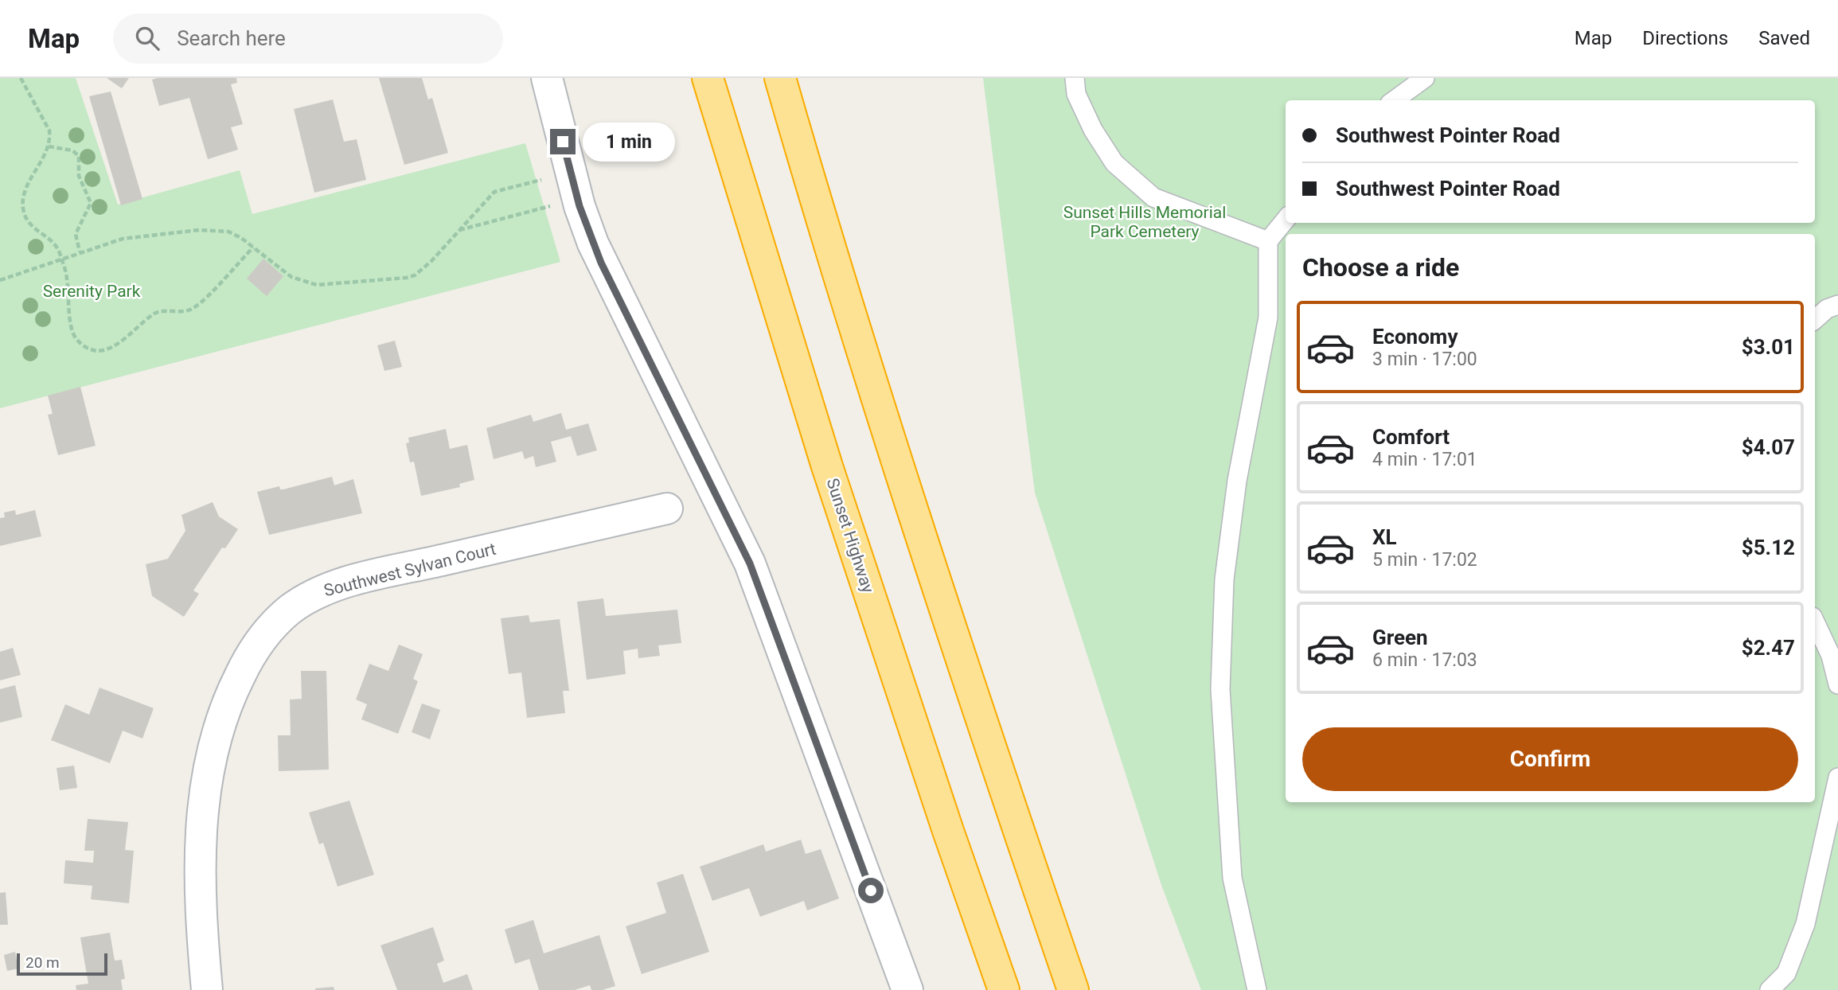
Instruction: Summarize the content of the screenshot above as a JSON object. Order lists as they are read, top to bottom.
{
  "streets": {
    "highway": ["Sunset Highway"],
    "street": ["Southwest Sylvan Court"]
  },
  "parks": ["Sunset Hills Memorial Park Cemetery", "Serenity Park"],
  "scale_bar": "20 m",
  "page": {
    "header": "Map",
    "search": "Search here",
    "nav": ["Map", "Directions", "Saved"],
    "banner": ["Southwest Pointer Road", "Southwest Pointer Road"],
    "bubble": "1 min",
    "heading": "Choose a ride",
    "list": [
      {
        "name": "Economy",
        "note": "3 min · 17:00",
        "value": "$3.01"
      },
      {
        "name": "Comfort",
        "note": "4 min · 17:01",
        "value": "$4.07"
      },
      {
        "name": "XL",
        "note": "5 min · 17:02",
        "value": "$5.12"
      },
      {
        "name": "Green",
        "note": "6 min · 17:03",
        "value": "$2.47"
      }
    ],
    "buttons": "Confirm",
    "scale": "20 m"
  }
}
